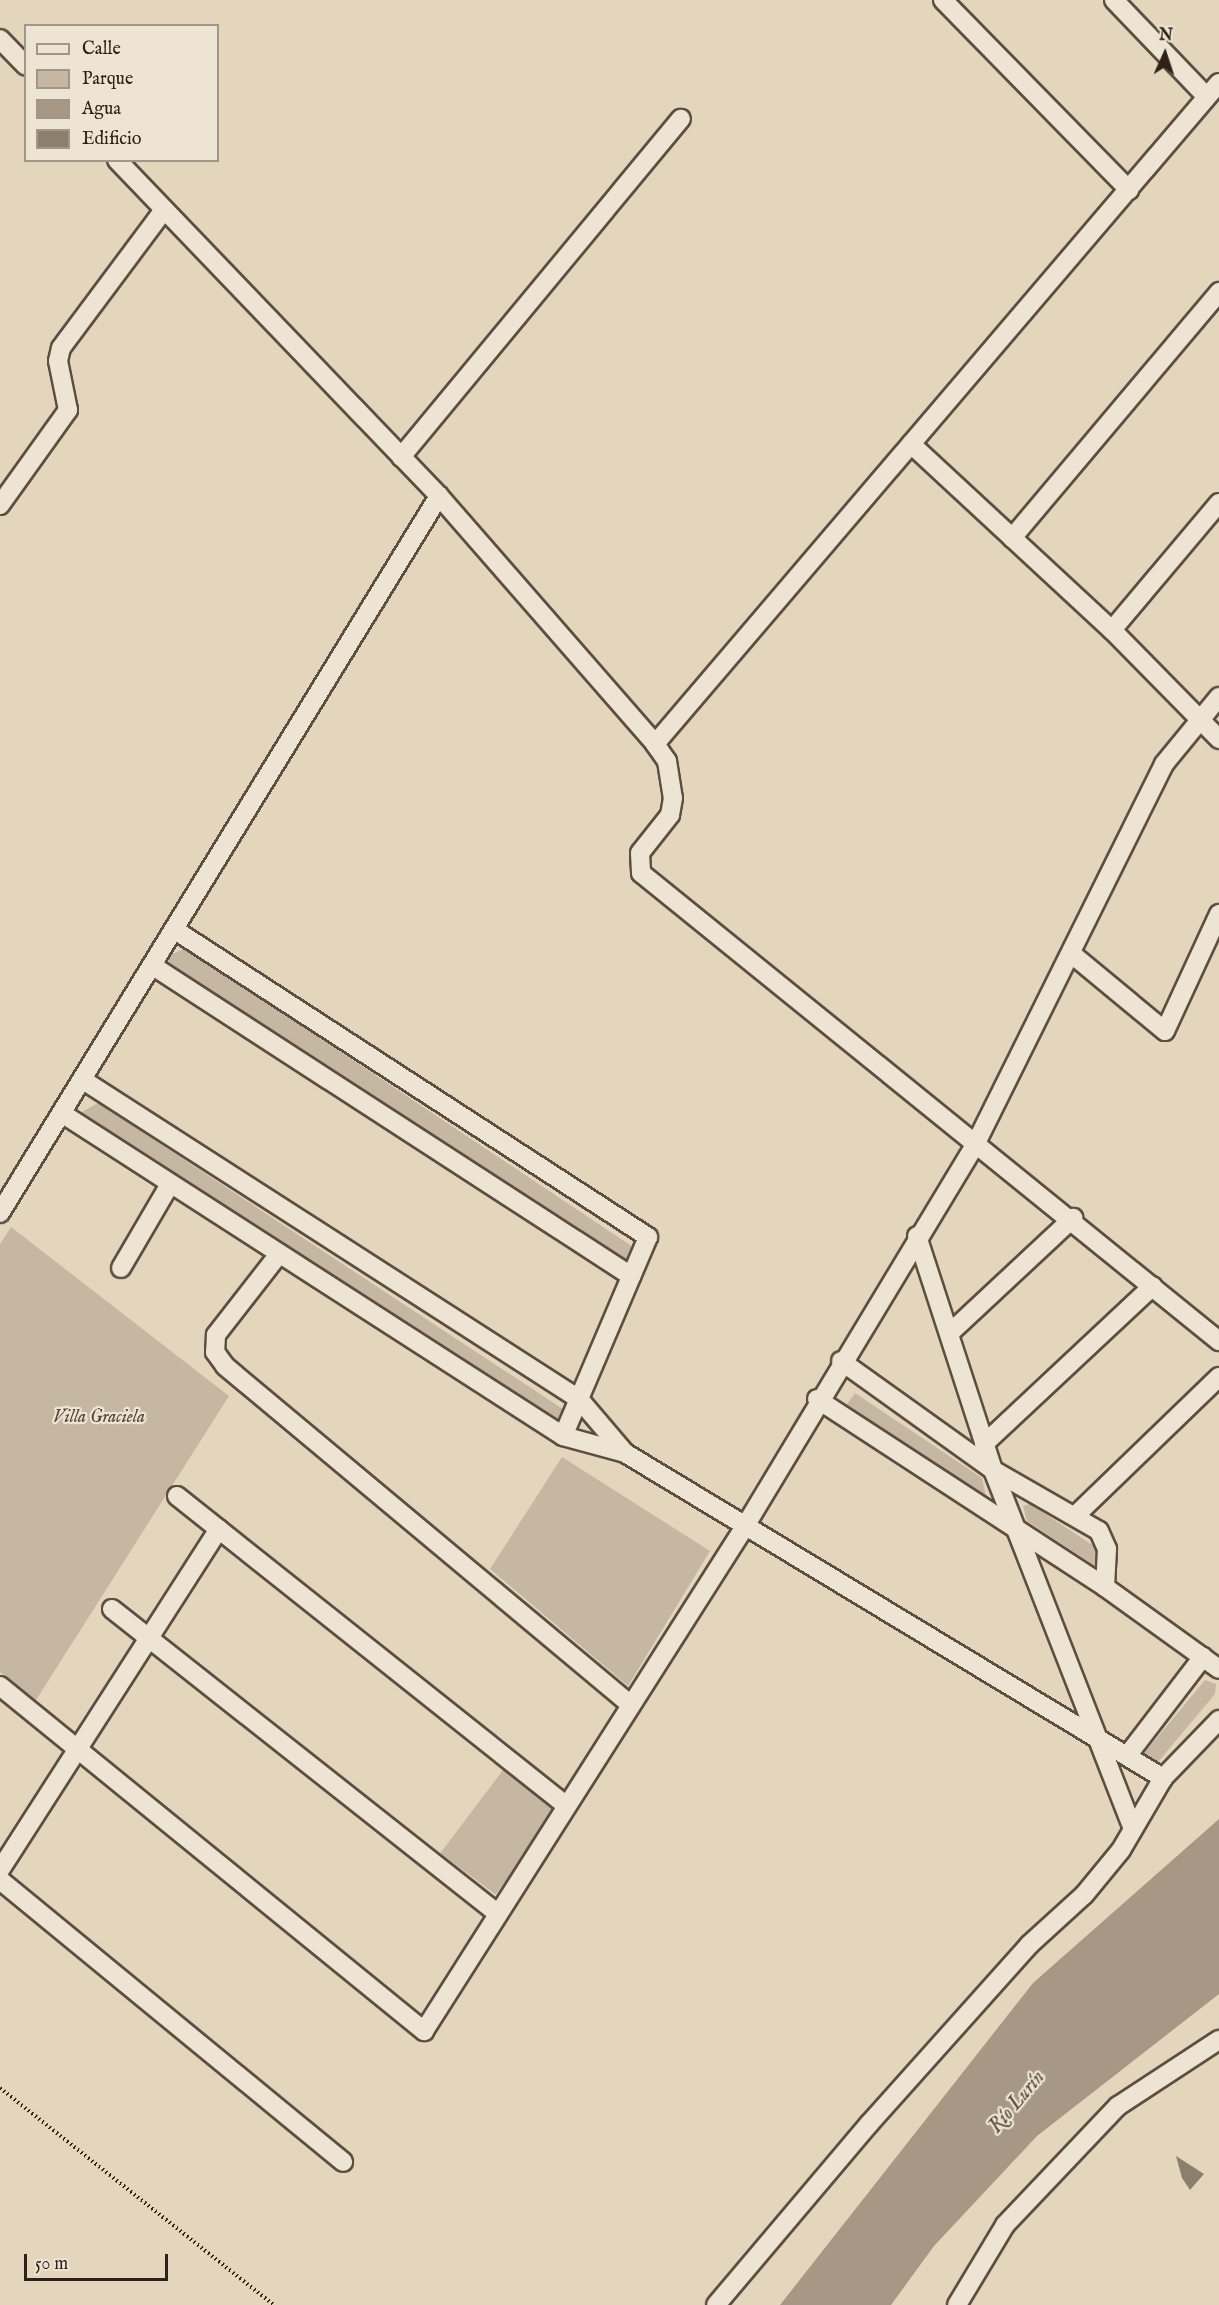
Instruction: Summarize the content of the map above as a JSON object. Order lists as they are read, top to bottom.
{
  "water": ["Río Lurín"],
  "parks": ["Villa Graciela"],
  "legend": [
    "Calle",
    "Parque",
    "Agua",
    "Edificio"
  ],
  "scale_bar": "50 m",
  "north": "top"
}
